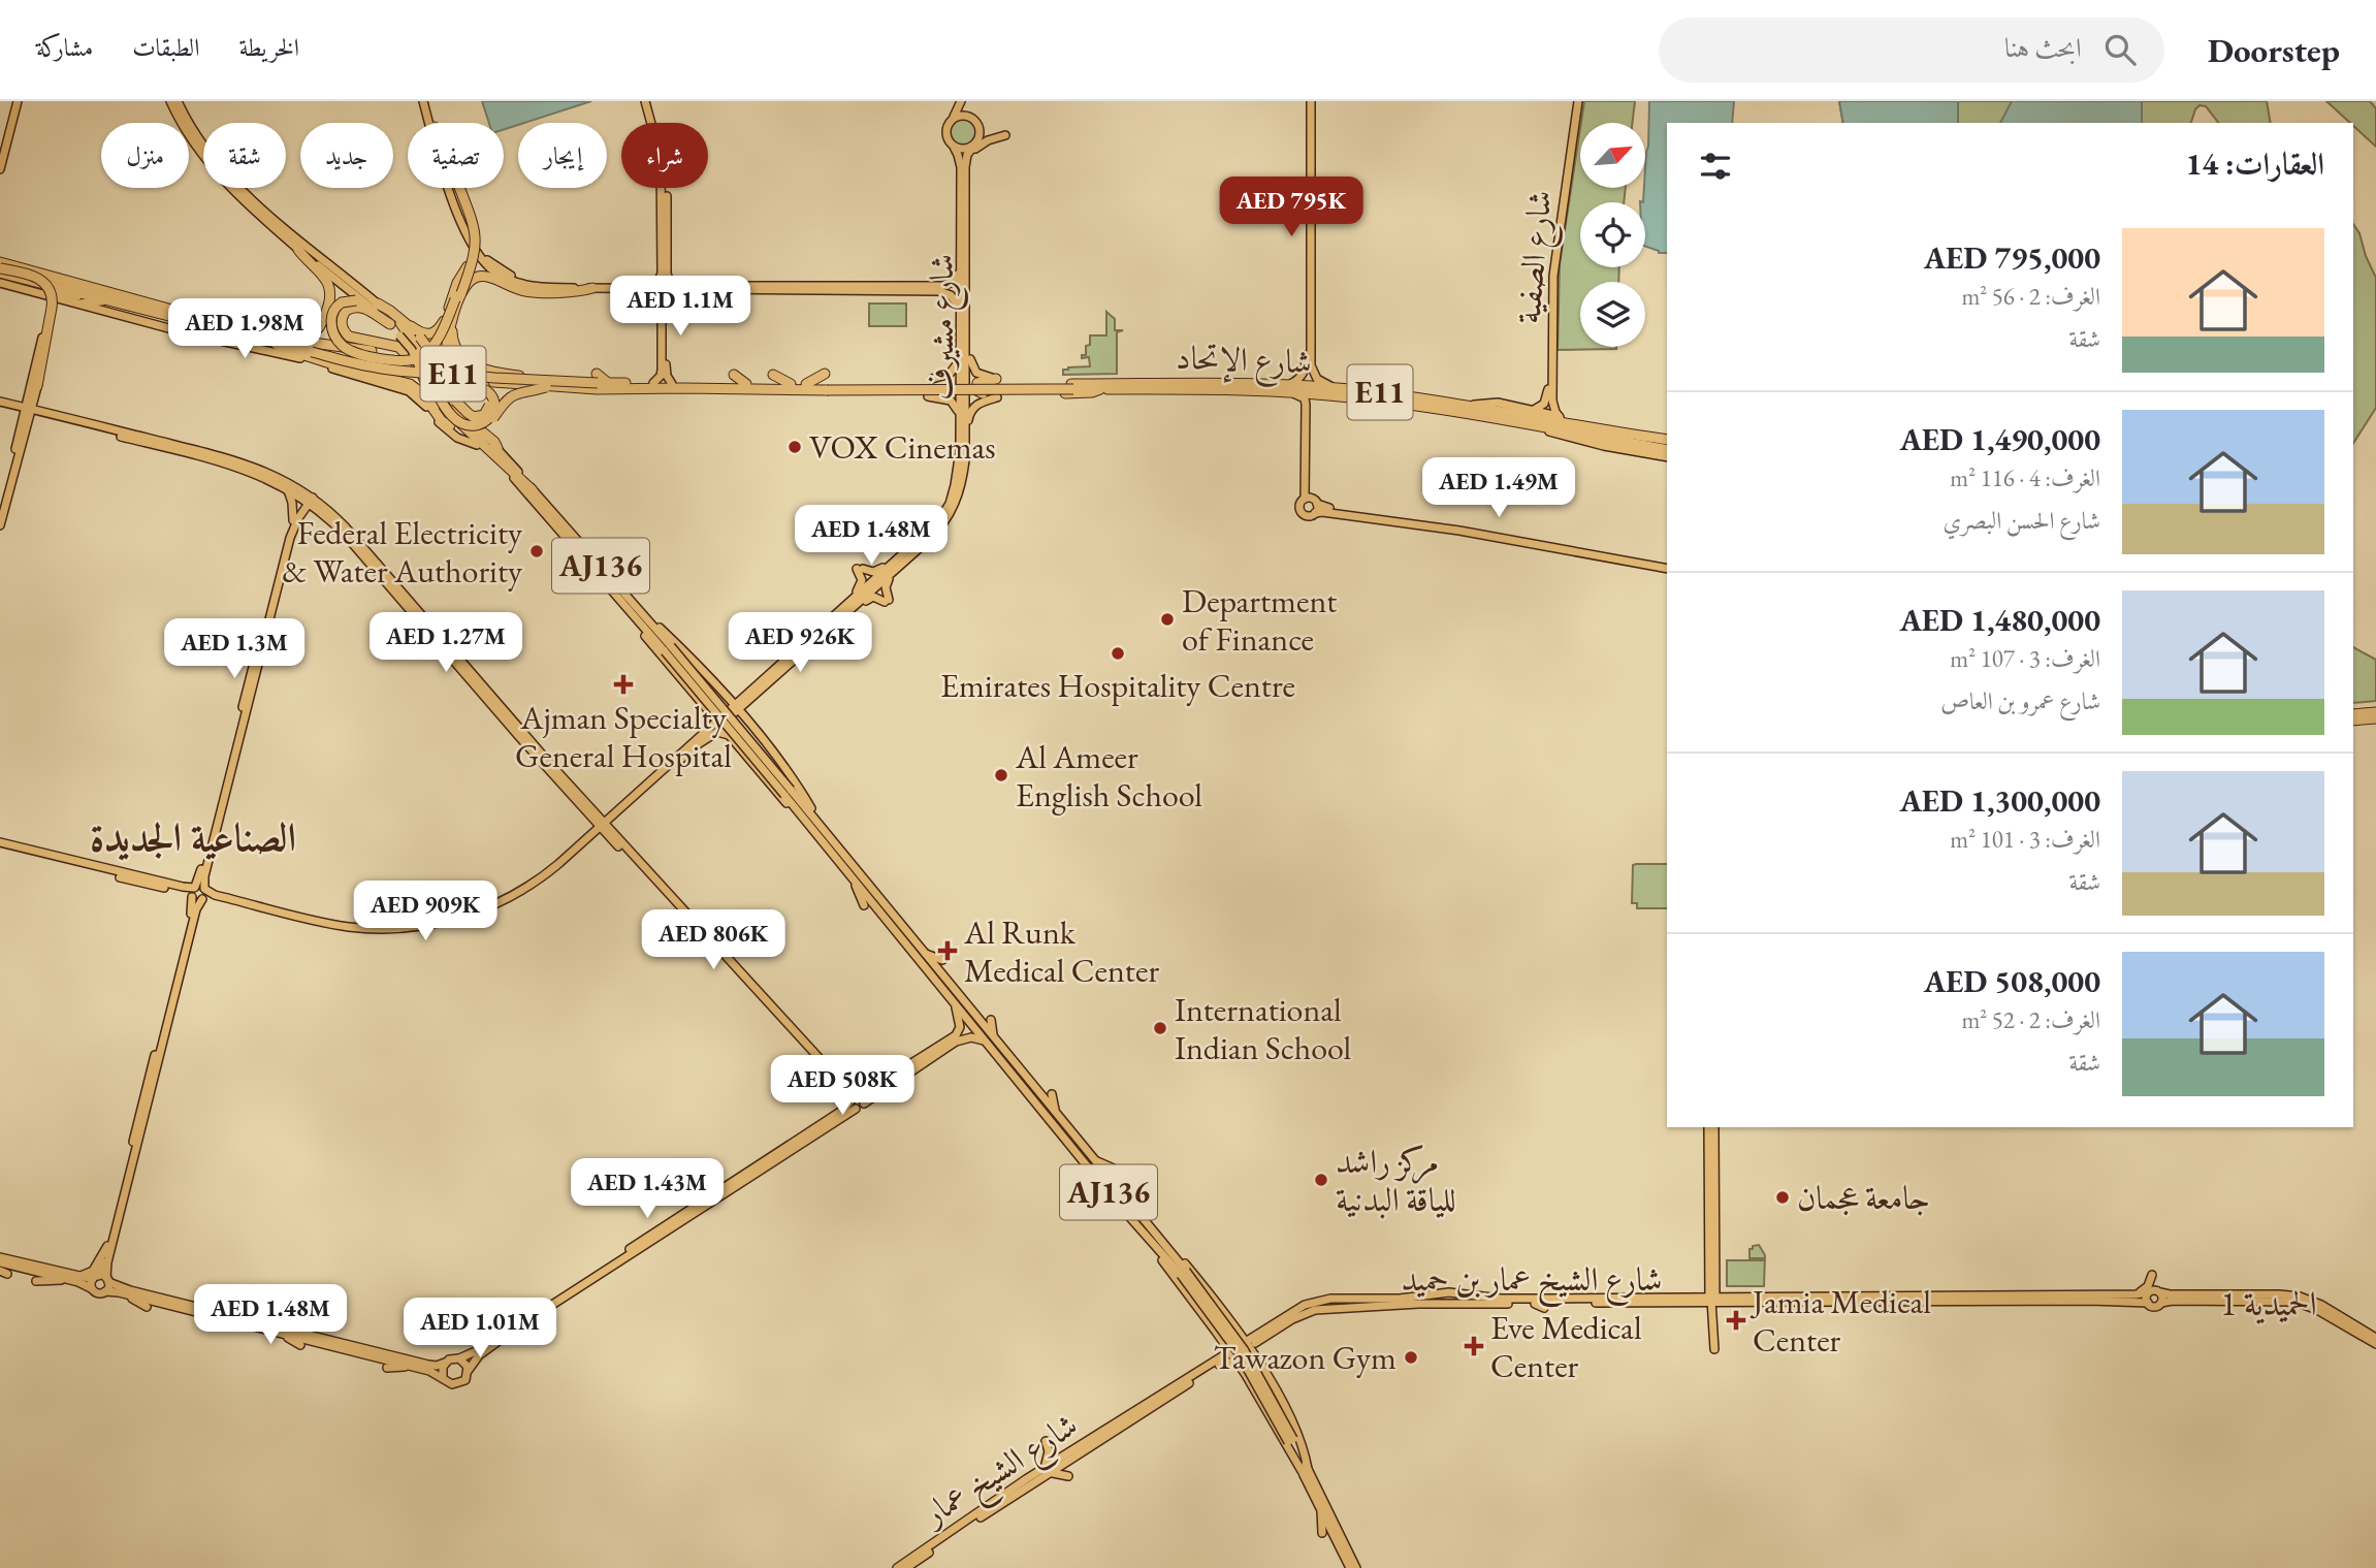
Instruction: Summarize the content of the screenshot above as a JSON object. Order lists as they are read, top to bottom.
{
  "streets": {
    "highway": ["شارع الإتحاد", "E11"],
    "main road": [
      "شارع الصفية",
      "شارع مشيرف",
      "AJ136",
      "شارع الشيخ عمار بن حميد",
      "شارع الشيخ عمار"
    ]
  },
  "crossings": [
    ["شارع الإتحاد", "E11"],
    ["E11", "AJ136"],
    ["شارع الشيخ عمار بن حميد", "شارع الشيخ عمار"]
  ],
  "districts": ["الصناعية الجديدة", "الحميدية 1"],
  "places": {
    "other": [
      "VOX Cinemas",
      "Federal Electricity & Water Authority",
      "Department of Finance",
      "Emirates Hospitality Centre",
      "Al Ameer English School",
      "International Indian School",
      "مركز راشد للياقة البدنية",
      "جامعة عجمان",
      "Tawazon Gym"
    ],
    "health": [
      "Ajman Specialty General Hospital",
      "Al Runk Medical Center",
      "Jamia Medical Center",
      "Eve Medical Center"
    ]
  },
  "north": "top right",
  "page": {
    "header": "Doorstep",
    "search": "ابحث هنا",
    "nav": ["الخريطة", "الطبقات", "مشاركة"],
    "chip": [
      "شراء",
      "إيجار",
      "تصفية",
      "جديد",
      "شقة",
      "منزل"
    ],
    "heading": "العقارات: 14",
    "price": [
      "AED 795K",
      "AED 1.1M",
      "AED 1.98M",
      "AED 1.49M",
      "AED 1.48M",
      "AED 1.27M",
      "AED 926K",
      "AED 1.3M",
      "AED 909K",
      "AED 806K",
      "AED 508K",
      "AED 1.43M",
      "AED 1.48M",
      "AED 1.01M"
    ],
    "list": [
      {
        "name": "AED 795,000",
        "note": "الغرف: 2 · 56 m² · شقة"
      },
      {
        "name": "AED 1,490,000",
        "note": "الغرف: 4 · 116 m² · شارع الحسن البصري"
      },
      {
        "name": "AED 1,480,000",
        "note": "الغرف: 3 · 107 m² · شارع عمرو بن العاص"
      },
      {
        "name": "AED 1,300,000",
        "note": "الغرف: 3 · 101 m² · شقة"
      },
      {
        "name": "AED 508,000",
        "note": "الغرف: 2 · 52 m² · شقة"
      }
    ]
  }
}
